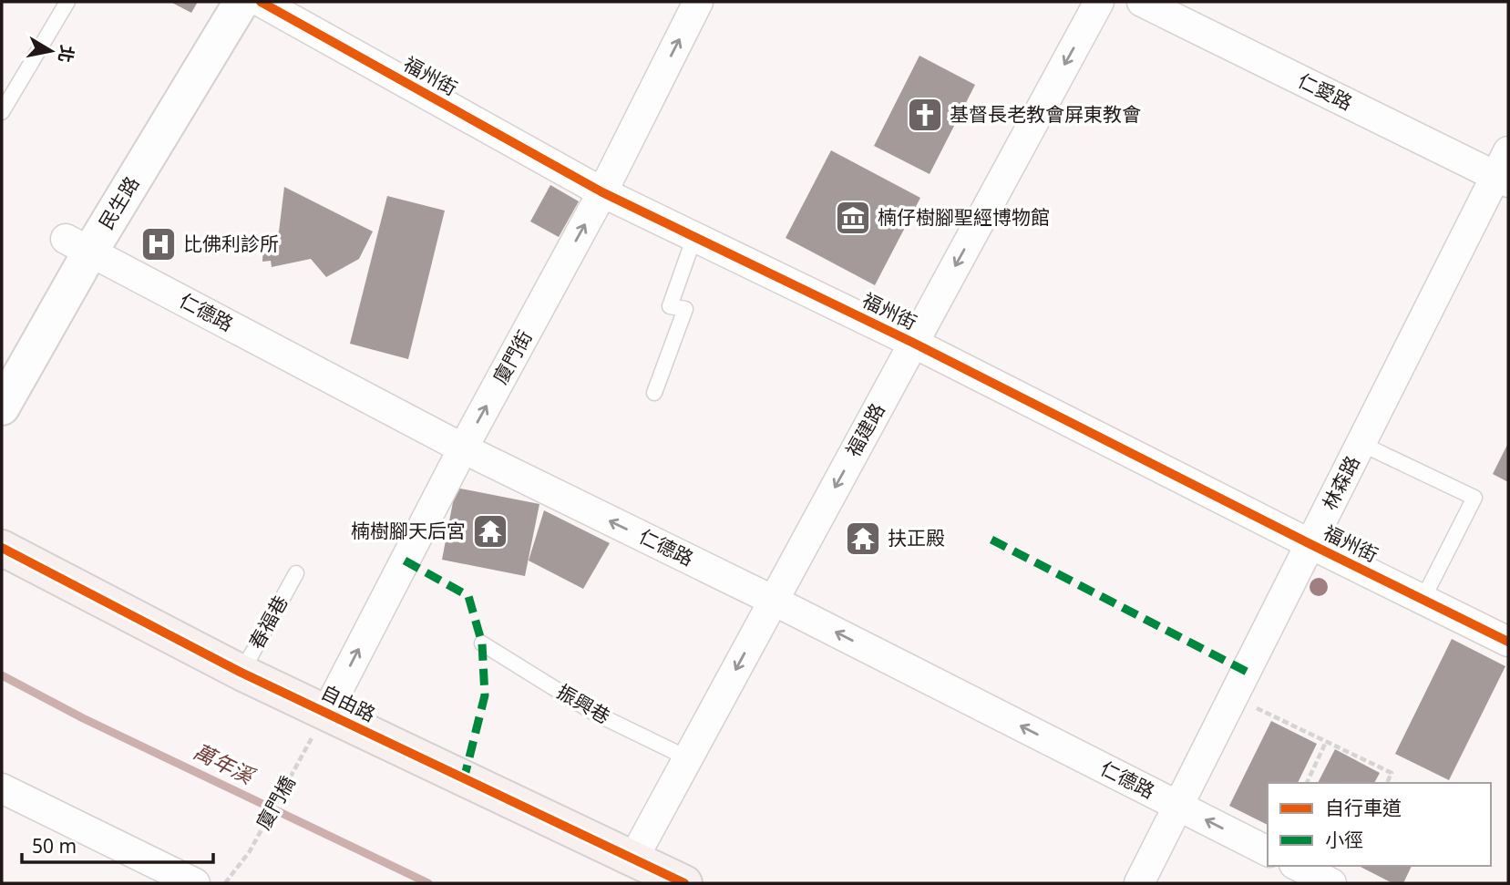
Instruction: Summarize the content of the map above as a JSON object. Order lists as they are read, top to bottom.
{
  "streets": {
    "main road": ["自由路"],
    "street": [
      "福州街",
      "仁愛路",
      "民生路",
      "仁德路",
      "廈門街",
      "福建路",
      "林森路"
    ],
    "lane": ["春福巷", "振興巷"],
    "path": ["廈門橋"]
  },
  "crossings": [
    ["福州街", "廈門街"],
    ["福州街", "福建路"],
    ["福州街", "林森路"],
    ["仁愛路", "林森路"],
    ["民生路", "仁德路"],
    ["仁德路", "廈門街"],
    ["仁德路", "福建路"],
    ["仁德路", "林森路"],
    ["廈門街", "自由路"],
    ["福建路", "自由路"],
    ["福建路", "振興巷"],
    ["春福巷", "自由路"]
  ],
  "one_way": ["仁德路", "廈門街", "福建路"],
  "water": ["萬年溪"],
  "places": {
    "church": ["基督長老教會屏東教會"],
    "museum": ["楠仔樹腳聖經博物館"],
    "hospital": ["比佛利診所"],
    "temple": ["楠樹腳天后宮", "扶正殿"]
  },
  "legend": ["自行車道", "小徑"],
  "scale_bar": "50 m",
  "north": "right"
}
